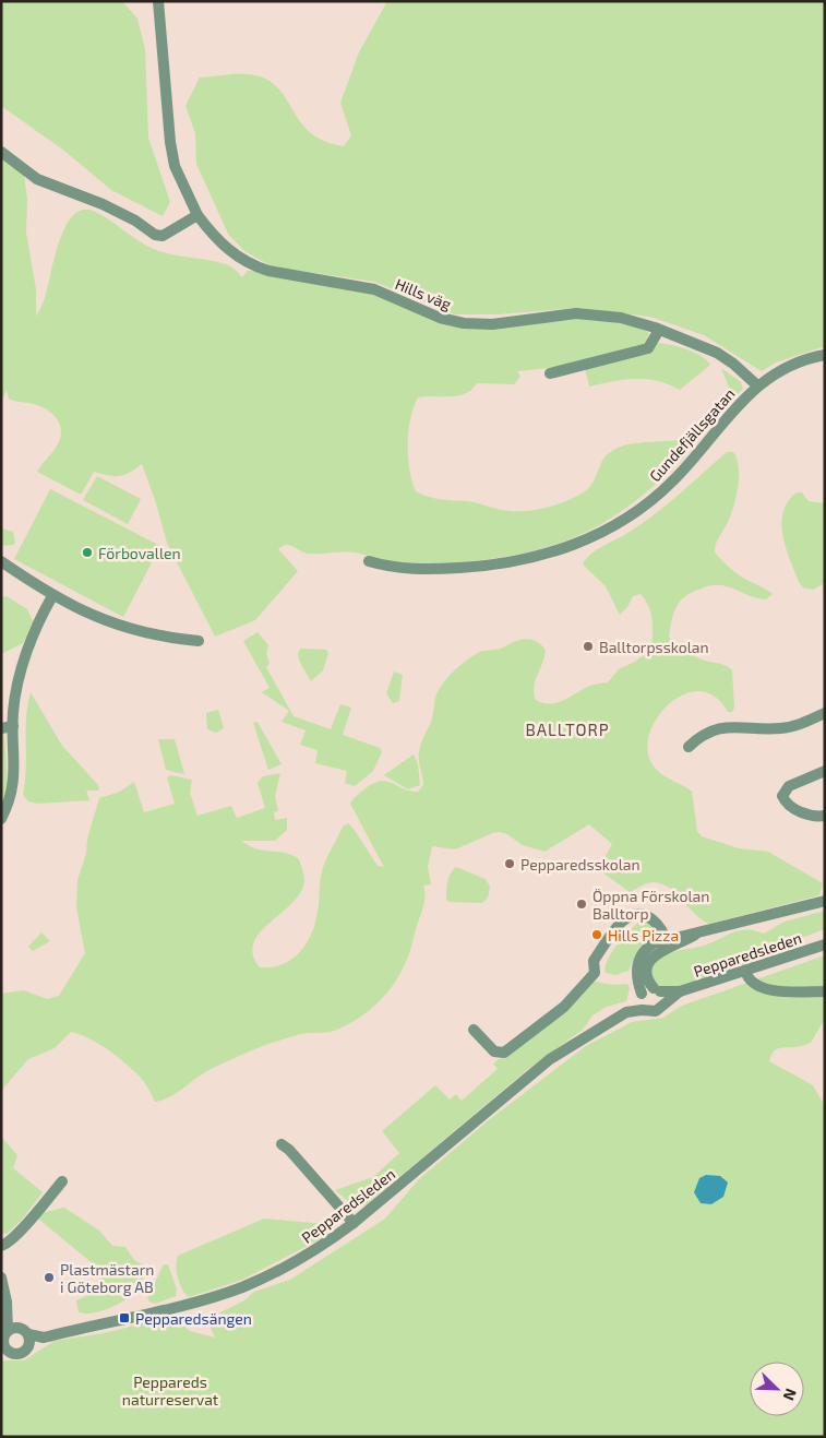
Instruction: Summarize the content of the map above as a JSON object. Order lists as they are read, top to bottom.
{
  "streets": {
    "street": ["Hills väg", "Gundefjällsgatan", "Pepparedsleden"]
  },
  "crossings": [
    ["Hills väg", "Gundefjällsgatan"]
  ],
  "districts": ["BALLTORP"],
  "parks": ["Peppareds naturreservat"],
  "places": {
    "other": [
      "Förbovallen",
      "Balltorpsskolan",
      "Pepparedsskolan",
      "Öppna Förskolan Balltorp",
      "Hills Pizza",
      "Plastmästarn i Göteborg AB"
    ],
    "transit": ["Pepparedsängen"]
  },
  "north": "bottom right"
}
